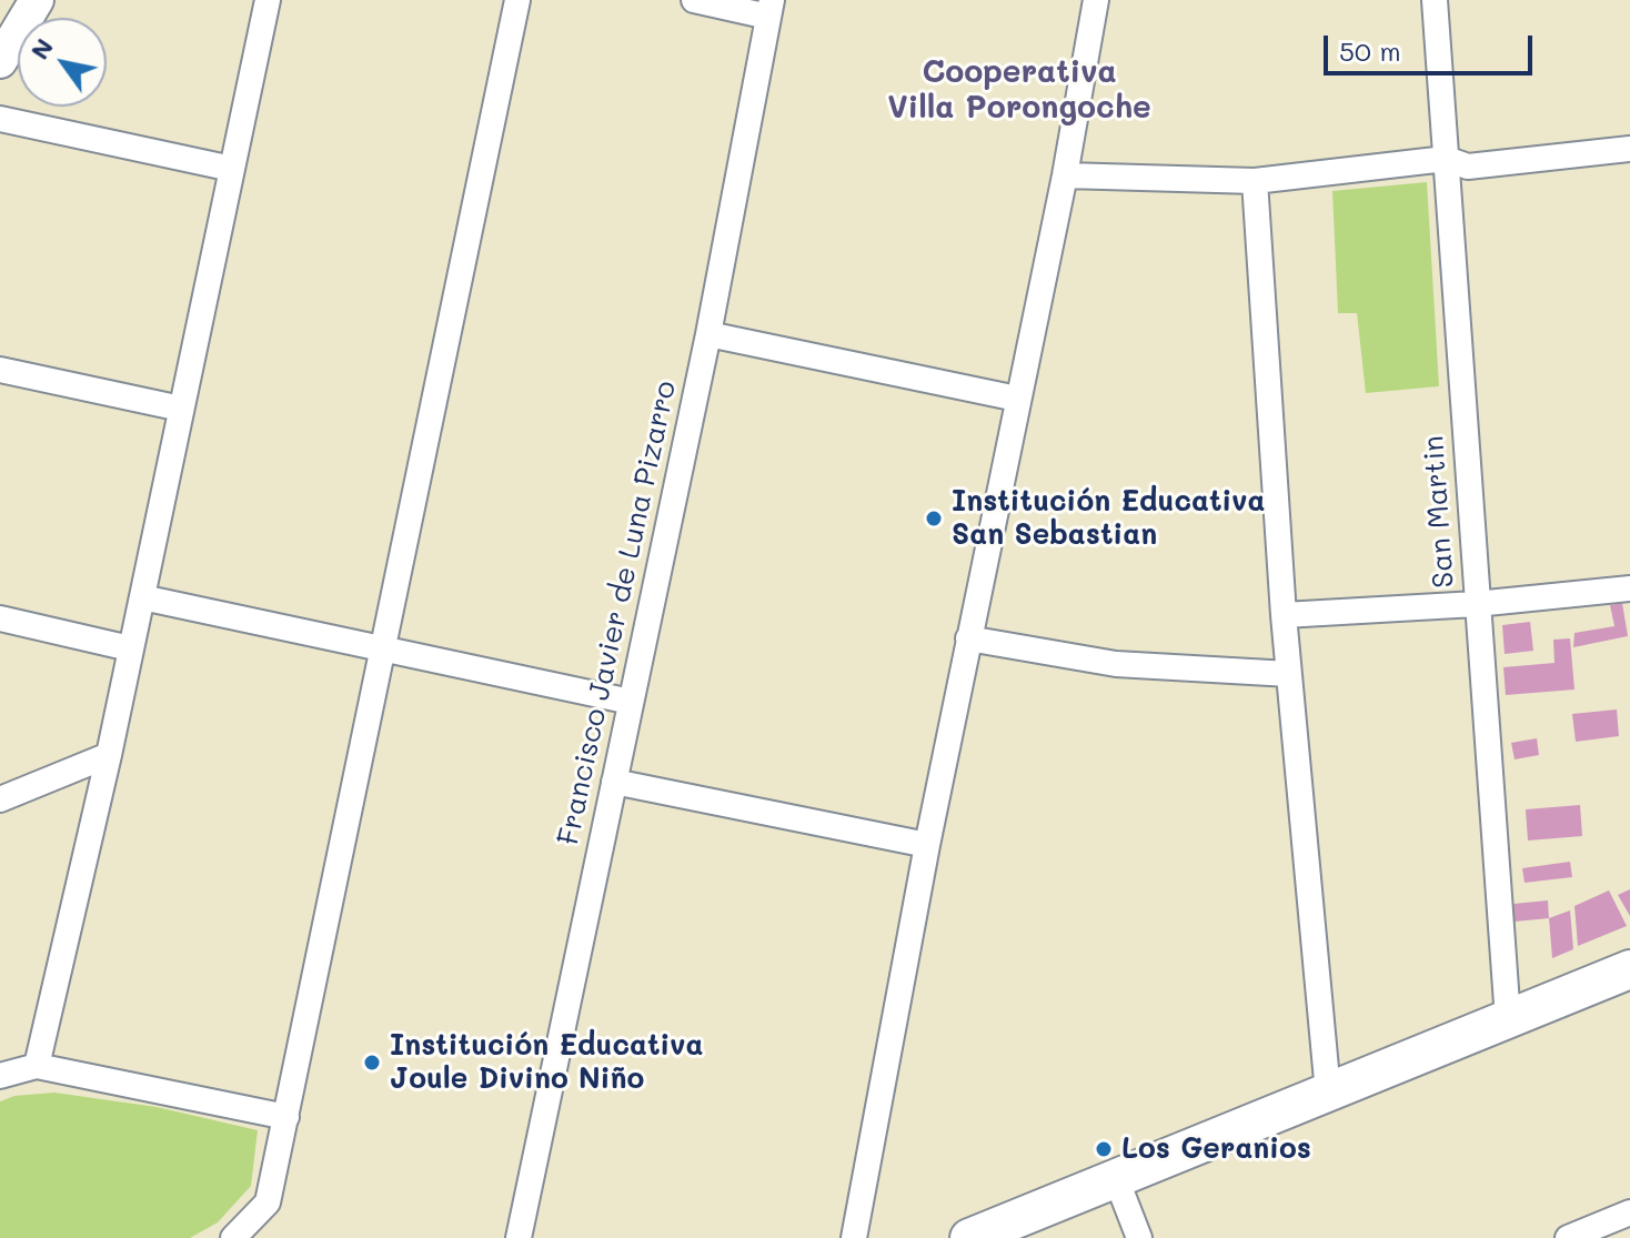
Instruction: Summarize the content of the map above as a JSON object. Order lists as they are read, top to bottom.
{
  "streets": {
    "street": ["San Martin", "Francisco Javier de Luna Pizarro"]
  },
  "districts": ["Cooperativa Villa Porongoche"],
  "places": ["Institución Educativa San Sebastian", "Institución Educativa Joule Divino Niño", "Los Geranios"],
  "scale_bar": "50 m",
  "north": "top left"
}
